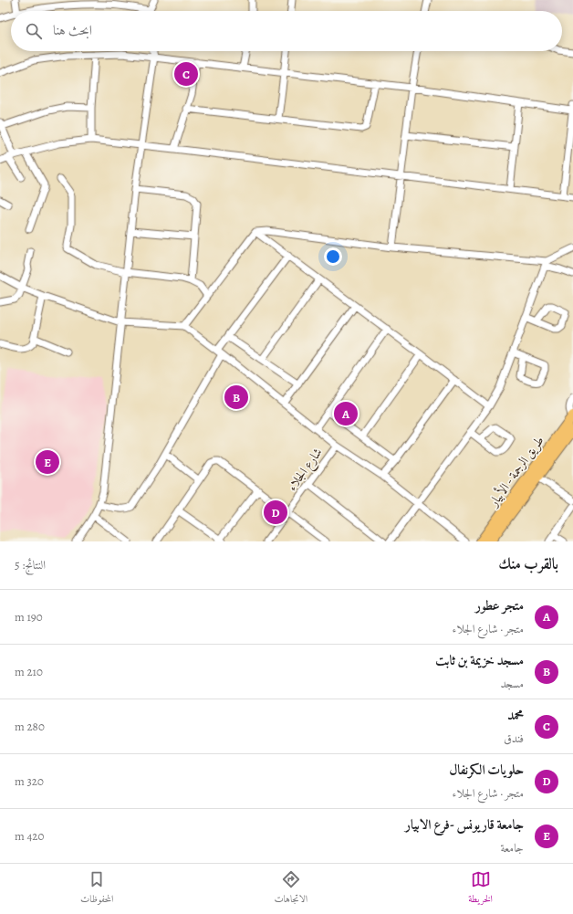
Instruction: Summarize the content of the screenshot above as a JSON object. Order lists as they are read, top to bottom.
{
  "streets": {
    "highway": ["طريق الرجمة - الأبيار"],
    "street": ["شارع الجلاء"]
  },
  "page": {
    "search": "ابحث هنا",
    "pins": [
      "C",
      "B",
      "A",
      "E",
      "D"
    ],
    "heading": ["بالقرب منك", "النتائج: 5"],
    "list": [
      {
        "mark": "A",
        "name": "متجر عطور",
        "note": "متجر · شارع الجلاء",
        "value": "190 m"
      },
      {
        "mark": "B",
        "name": "مسجد خزيمة بن ثابت",
        "note": "مسجد",
        "value": "210 m"
      },
      {
        "mark": "C",
        "name": "محمد",
        "note": "فندق",
        "value": "280 m"
      },
      {
        "mark": "D",
        "name": "حلويات الكرنفال",
        "note": "متجر · شارع الجلاء",
        "value": "320 m"
      },
      {
        "mark": "E",
        "name": "جامعة قاريونس -فرع الابيار",
        "note": "جامعة",
        "value": "420 m"
      }
    ],
    "nav": ["الخريطة", "الاتجاهات", "المحفوظات"]
  }
}
